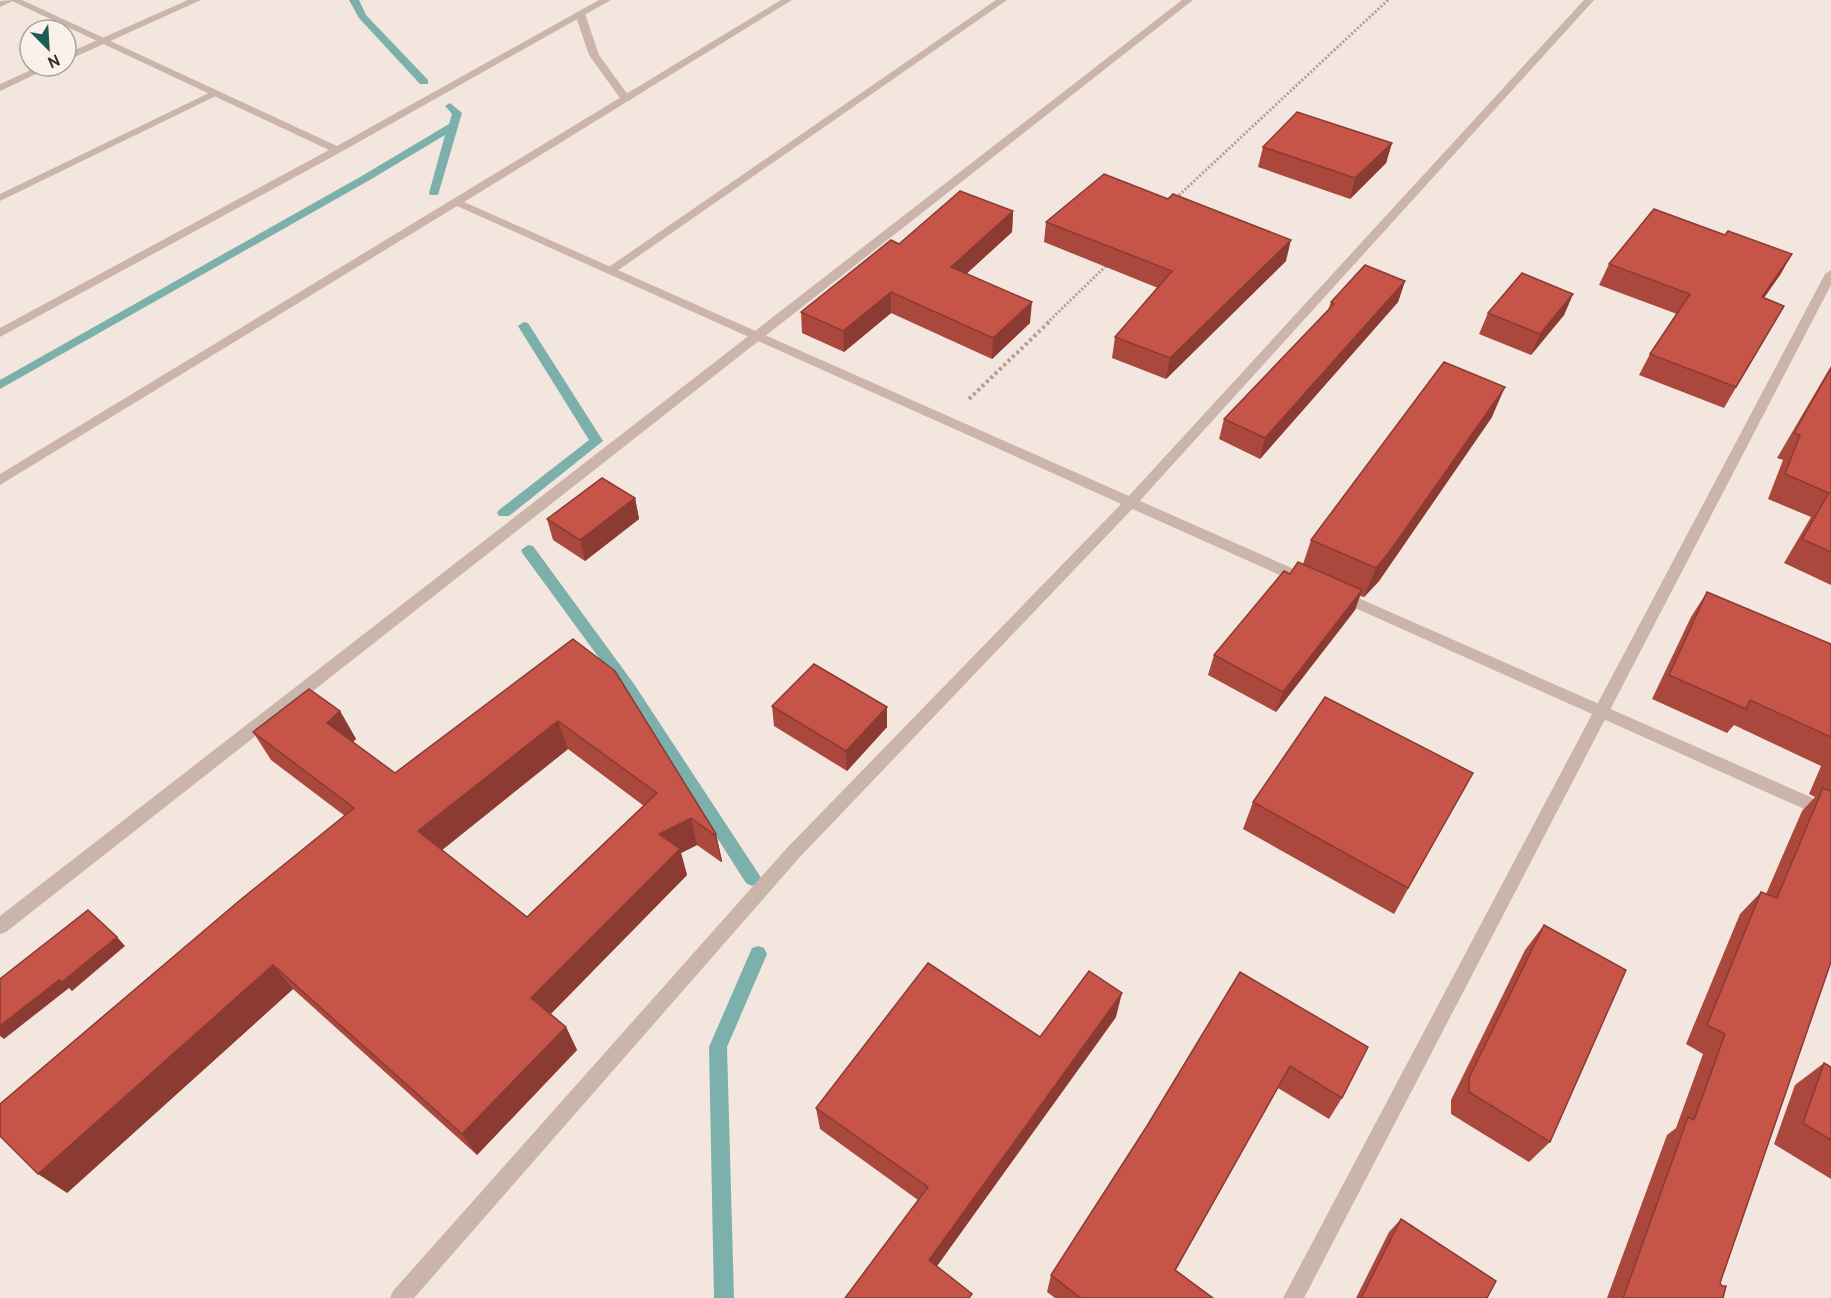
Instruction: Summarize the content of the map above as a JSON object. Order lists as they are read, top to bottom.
{
  "north": "bottom right"
}
